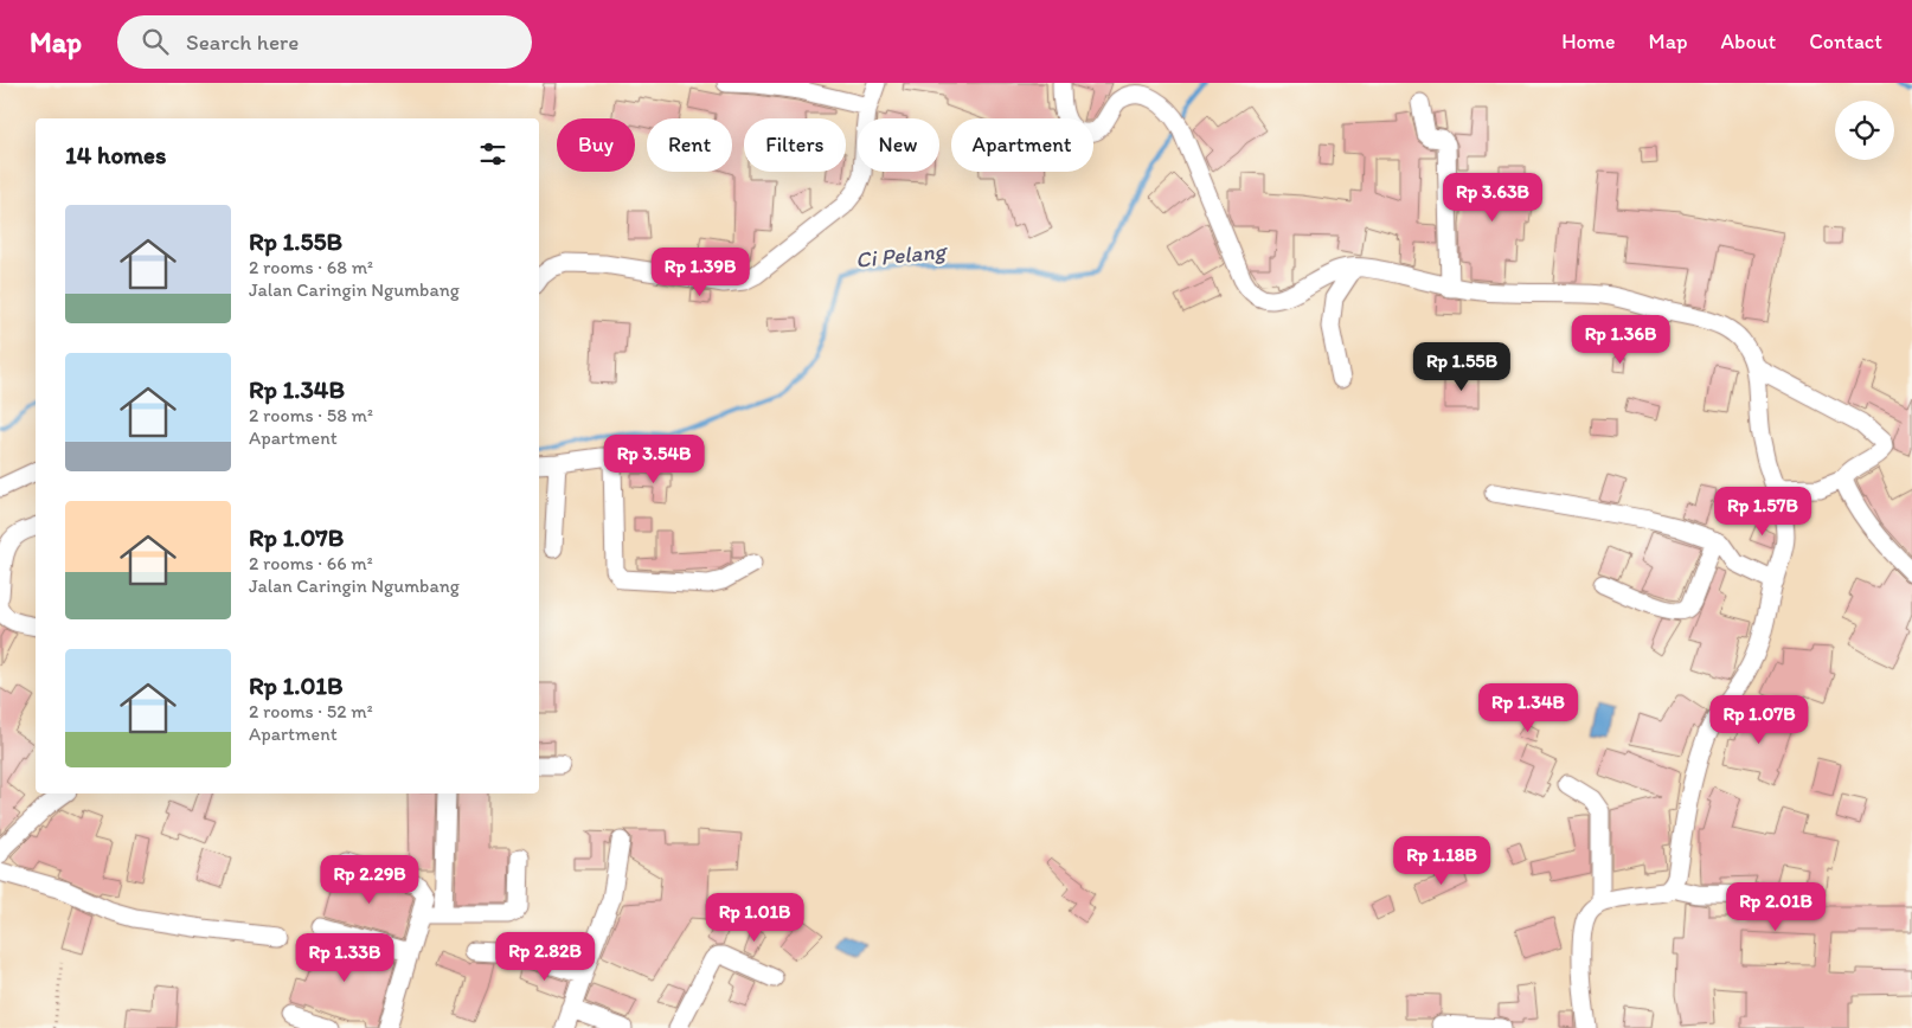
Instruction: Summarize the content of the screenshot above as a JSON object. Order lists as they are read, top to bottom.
{
  "water": ["Ci Pelang"],
  "page": {
    "header": "Map",
    "search": "Search here",
    "nav": [
      "Home",
      "Map",
      "About",
      "Contact"
    ],
    "chip": [
      "Buy",
      "Rent",
      "Filters",
      "New",
      "Apartment"
    ],
    "heading": "14 homes",
    "price": [
      "Rp 3.63B",
      "Rp 1.39B",
      "Rp 1.36B",
      "Rp 1.55B",
      "Rp 3.54B",
      "Rp 1.57B",
      "Rp 1.34B",
      "Rp 1.07B",
      "Rp 1.18B",
      "Rp 2.29B",
      "Rp 2.01B",
      "Rp 1.01B",
      "Rp 2.82B",
      "Rp 1.33B"
    ],
    "list": [
      {
        "name": "Rp 1.55B",
        "note": "2 rooms · 68 m² · Jalan Caringin Ngumbang"
      },
      {
        "name": "Rp 1.34B",
        "note": "2 rooms · 58 m² · Apartment"
      },
      {
        "name": "Rp 1.07B",
        "note": "2 rooms · 66 m² · Jalan Caringin Ngumbang"
      },
      {
        "name": "Rp 1.01B",
        "note": "2 rooms · 52 m² · Apartment"
      }
    ]
  }
}
